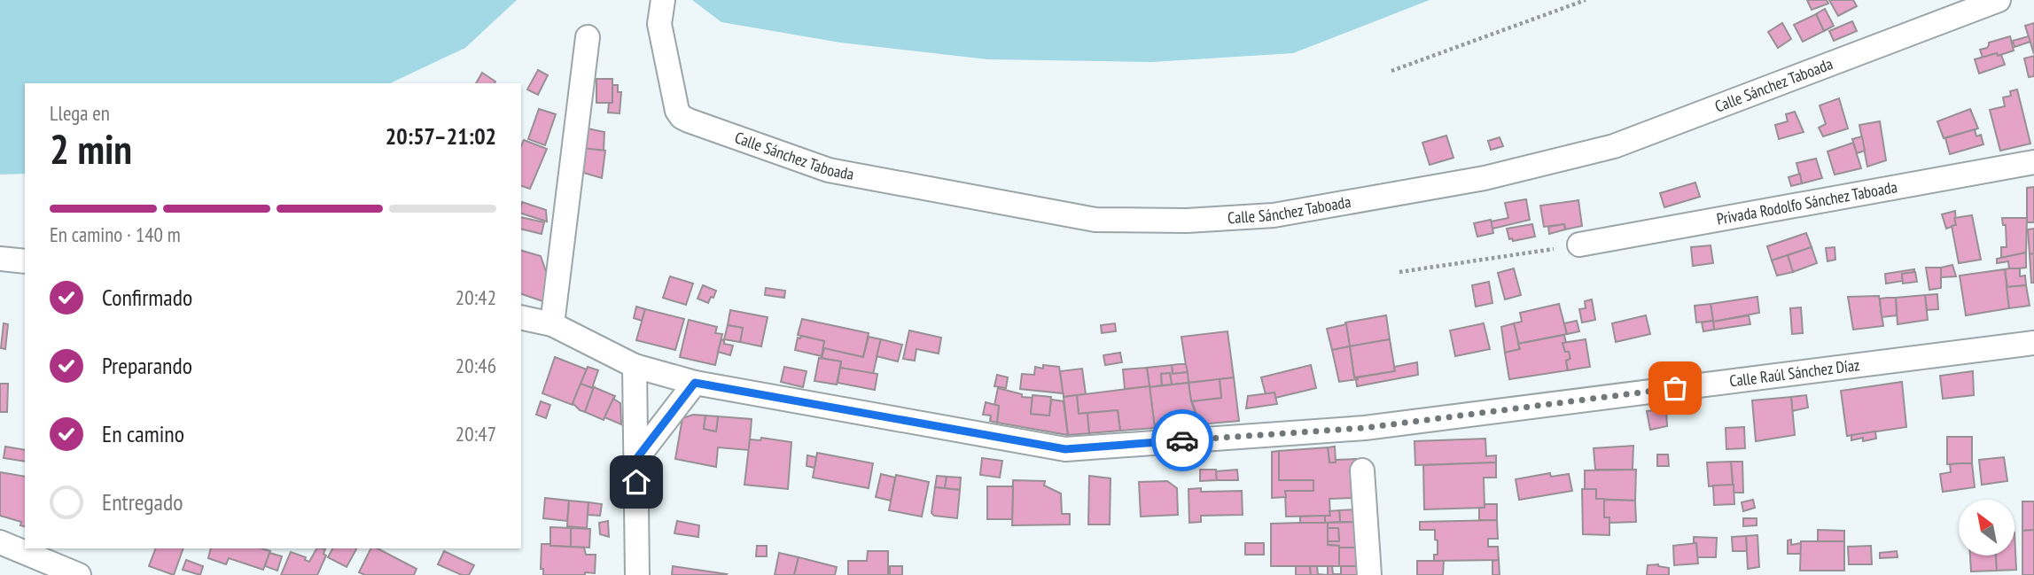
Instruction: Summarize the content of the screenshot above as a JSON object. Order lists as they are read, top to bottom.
{
  "streets": {
    "street": ["Calle Sánchez Taboada", "Privada Rodolfo Sánchez Taboada", "Calle Raúl Sánchez Díaz"]
  },
  "north": "top left",
  "page": {
    "heading": ["2 min", "Llega en", "20:57–21:02"],
    "bar": "En camino · 140 m",
    "list": [
      ["Confirmado", "20:42"],
      ["Preparando", "20:46"],
      ["En camino", "20:47"],
      "Entregado"
    ]
  }
}
